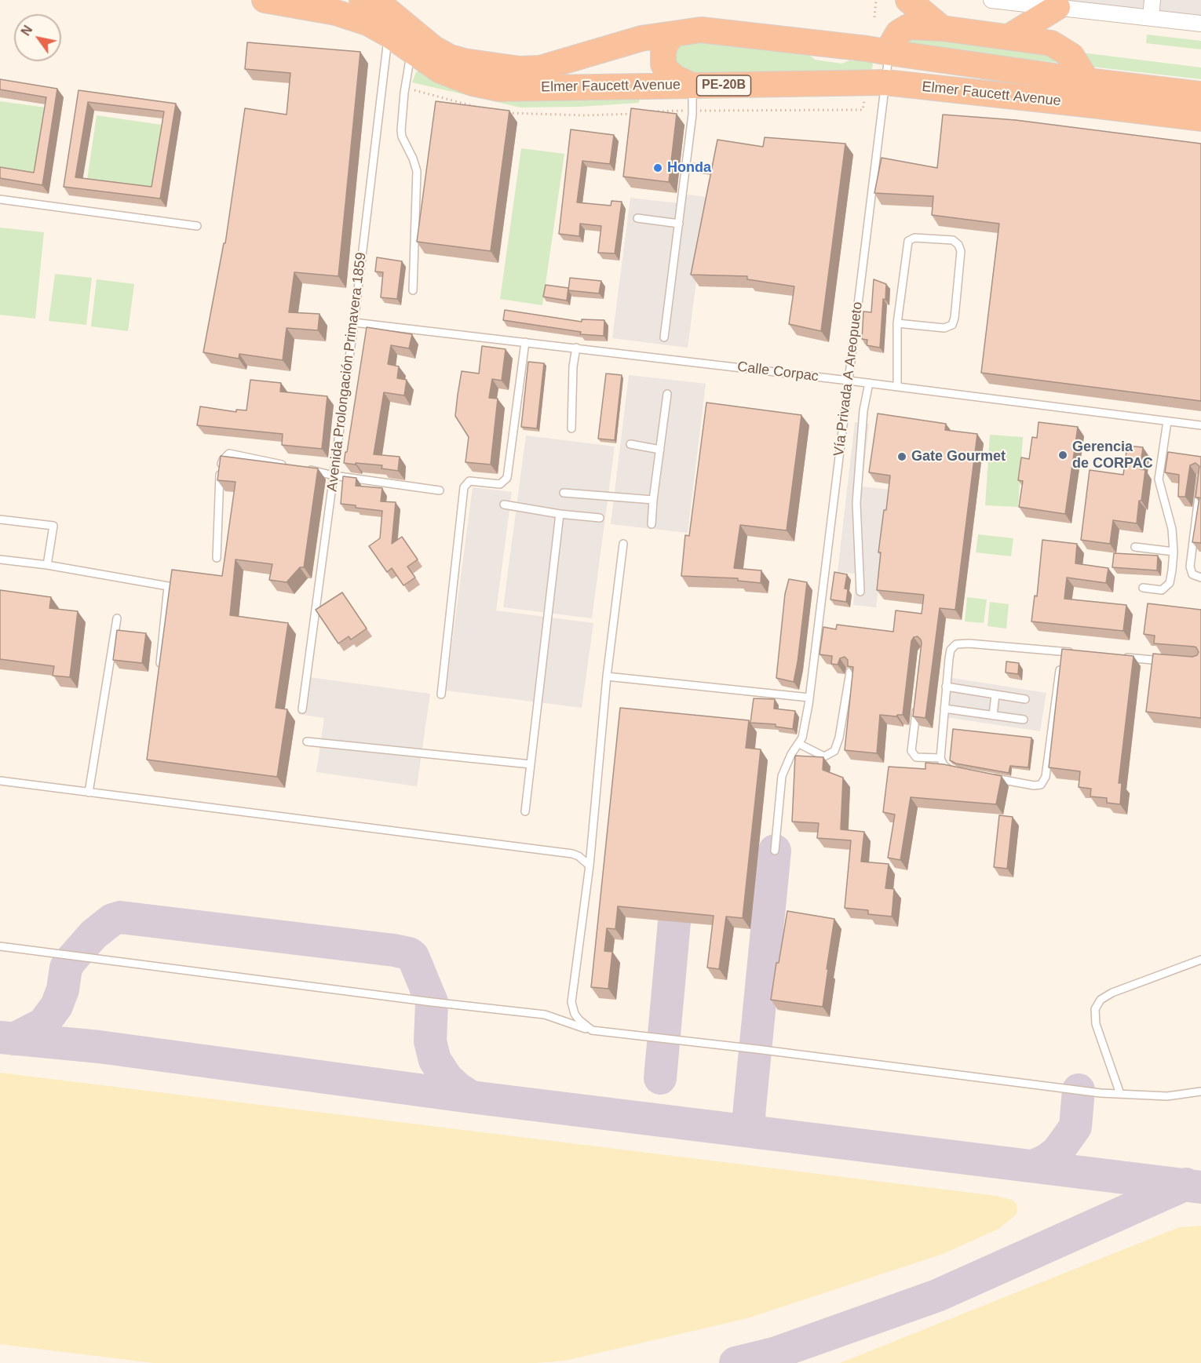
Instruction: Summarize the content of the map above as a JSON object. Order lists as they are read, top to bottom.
{
  "streets": {
    "highway": ["PE-20B", "Elmer Faucett Avenue"],
    "lane": ["Avenida Prolongación Primavera 1859", "Calle Corpac", "Vía Privada A Areopueto"]
  },
  "crossings": [
    ["Elmer Faucett Avenue", "Avenida Prolongación Primavera 1859"],
    ["Elmer Faucett Avenue", "Vía Privada A Areopueto"],
    ["Avenida Prolongación Primavera 1859", "Calle Corpac"],
    ["Calle Corpac", "Vía Privada A Areopueto"]
  ],
  "places": ["Honda", "Gerencia de CORPAC", "Gate Gourmet"],
  "north": "top left"
}
